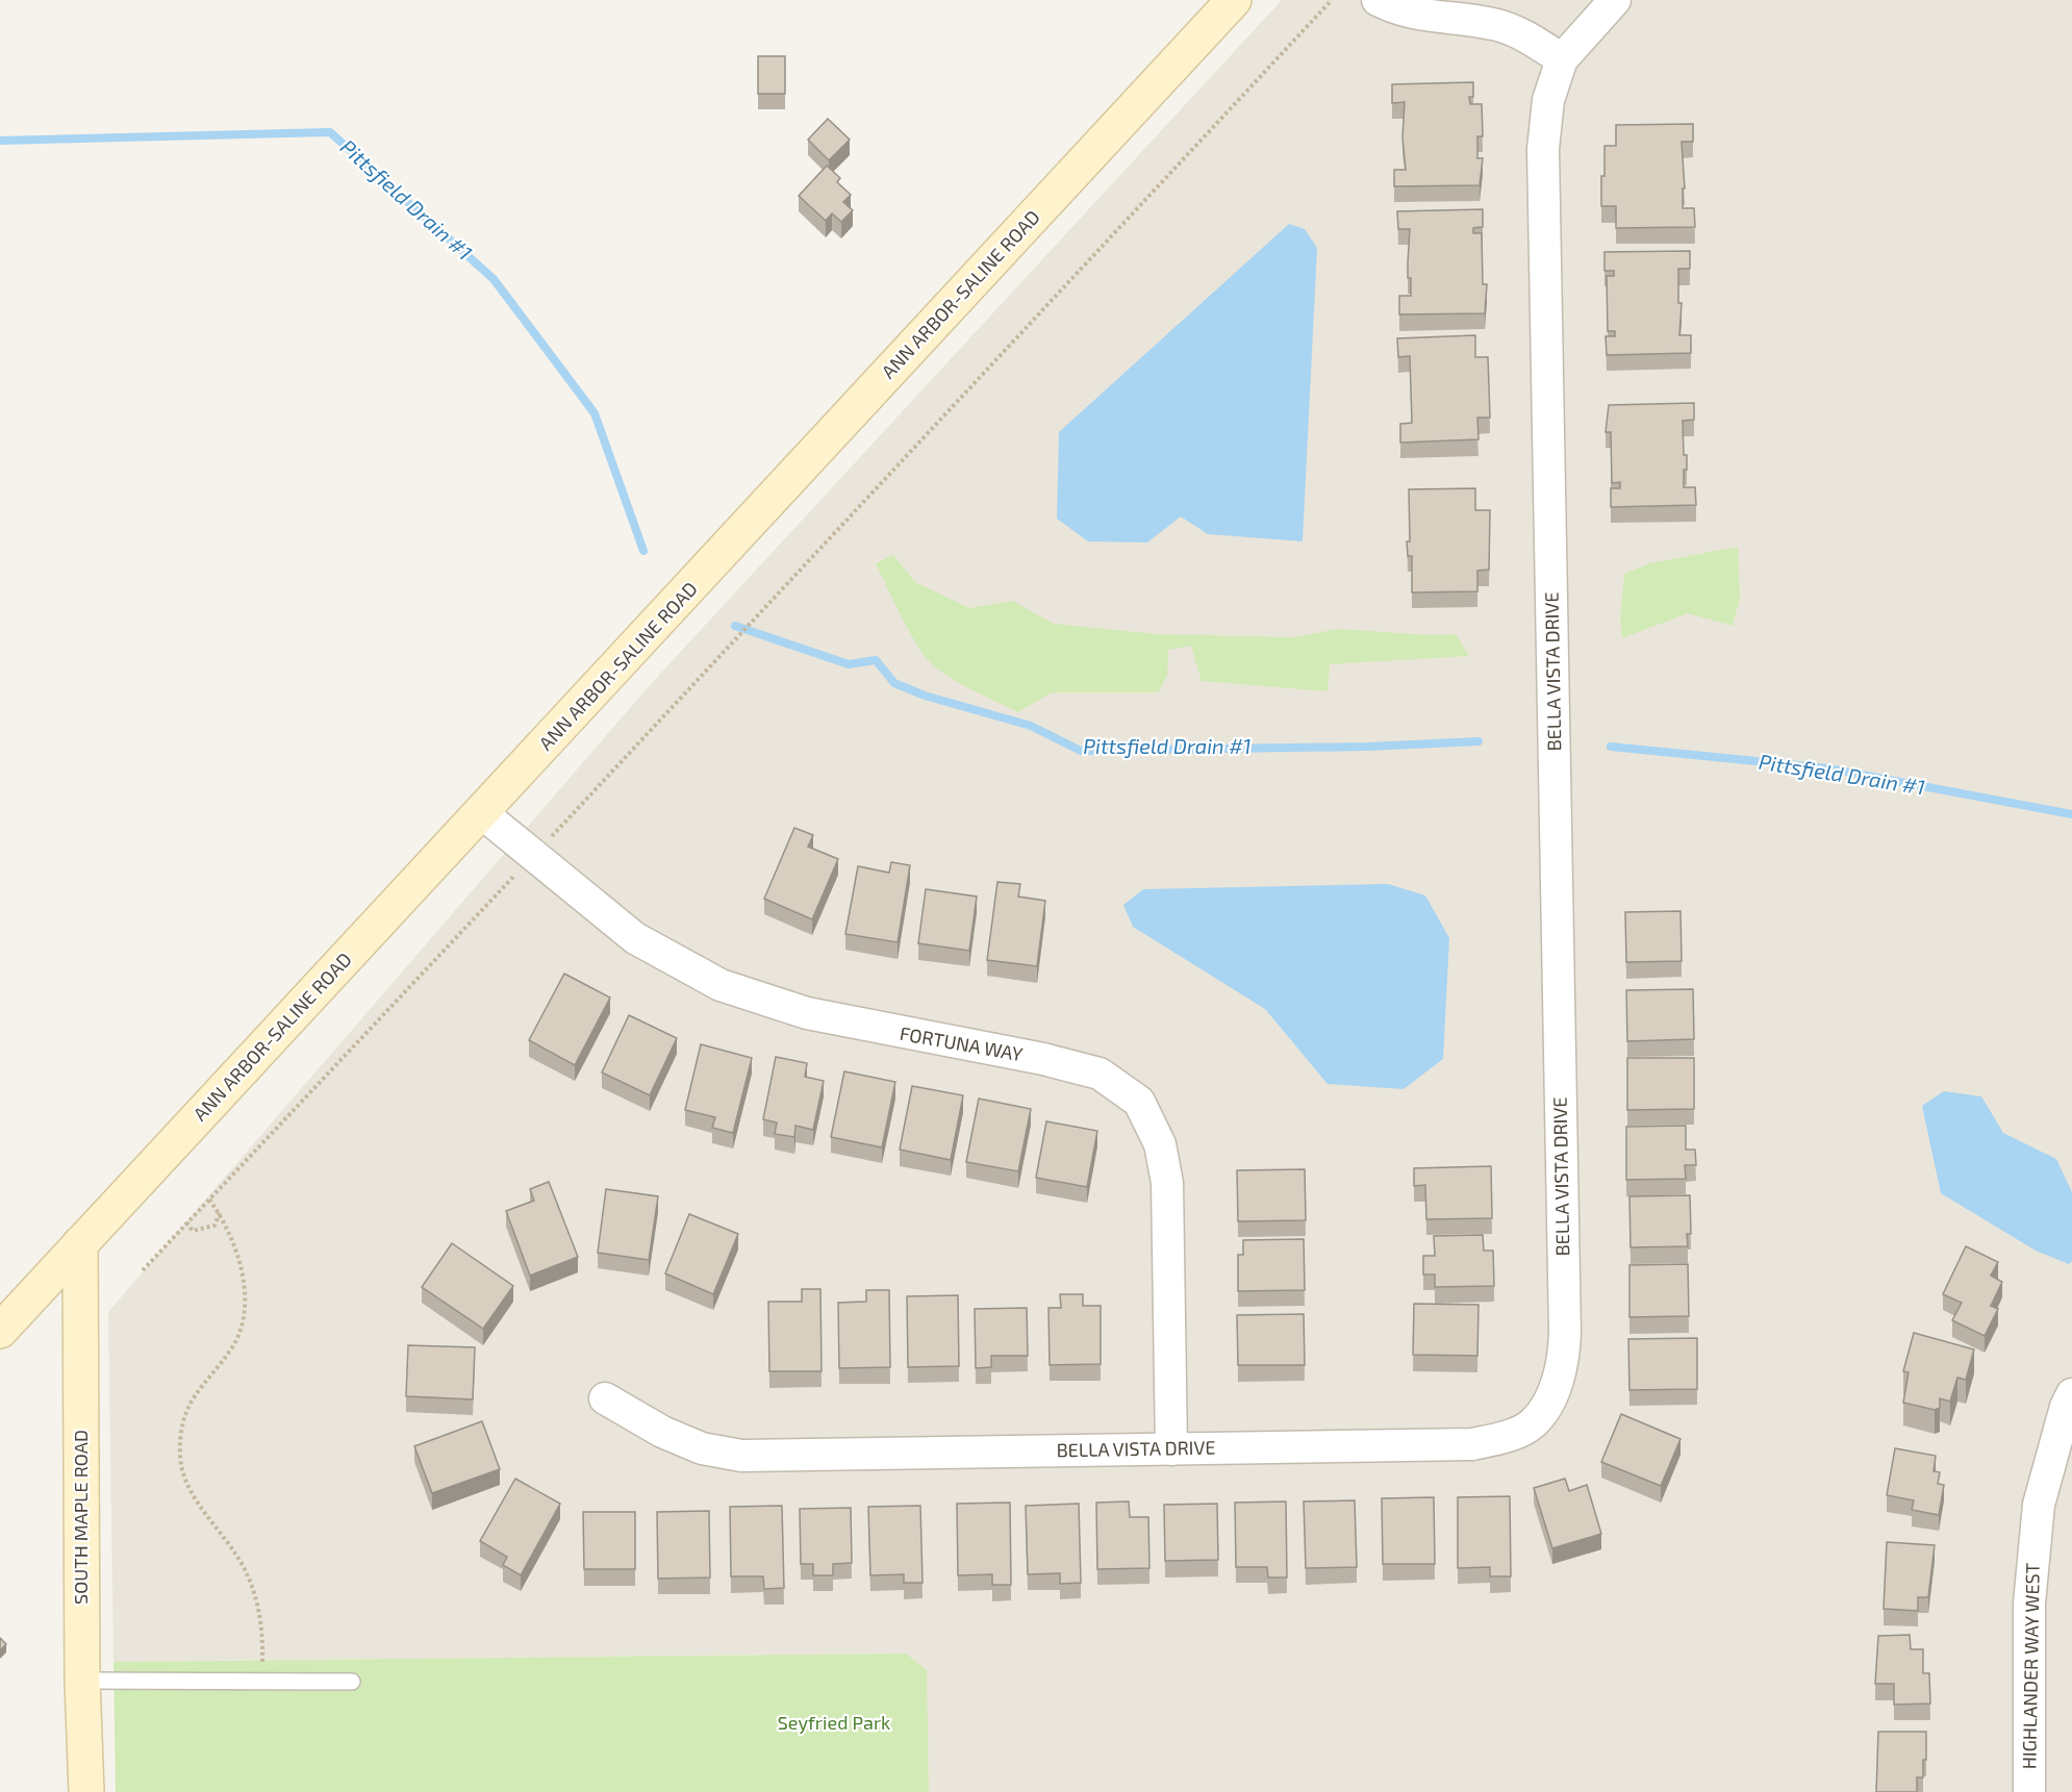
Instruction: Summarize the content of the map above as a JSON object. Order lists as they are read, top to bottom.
{
  "streets": {
    "main road": ["ANN ARBOR-SALINE ROAD", "SOUTH MAPLE ROAD"],
    "street": ["BELLA VISTA DRIVE", "FORTUNA WAY", "HIGHLANDER WAY WEST"]
  },
  "crossings": [
    ["ANN ARBOR-SALINE ROAD", "FORTUNA WAY"],
    ["ANN ARBOR-SALINE ROAD", "SOUTH MAPLE ROAD"],
    ["BELLA VISTA DRIVE", "FORTUNA WAY"]
  ],
  "water": ["Pittsfield Drain #1"],
  "parks": ["Seyfried Park"]
}
